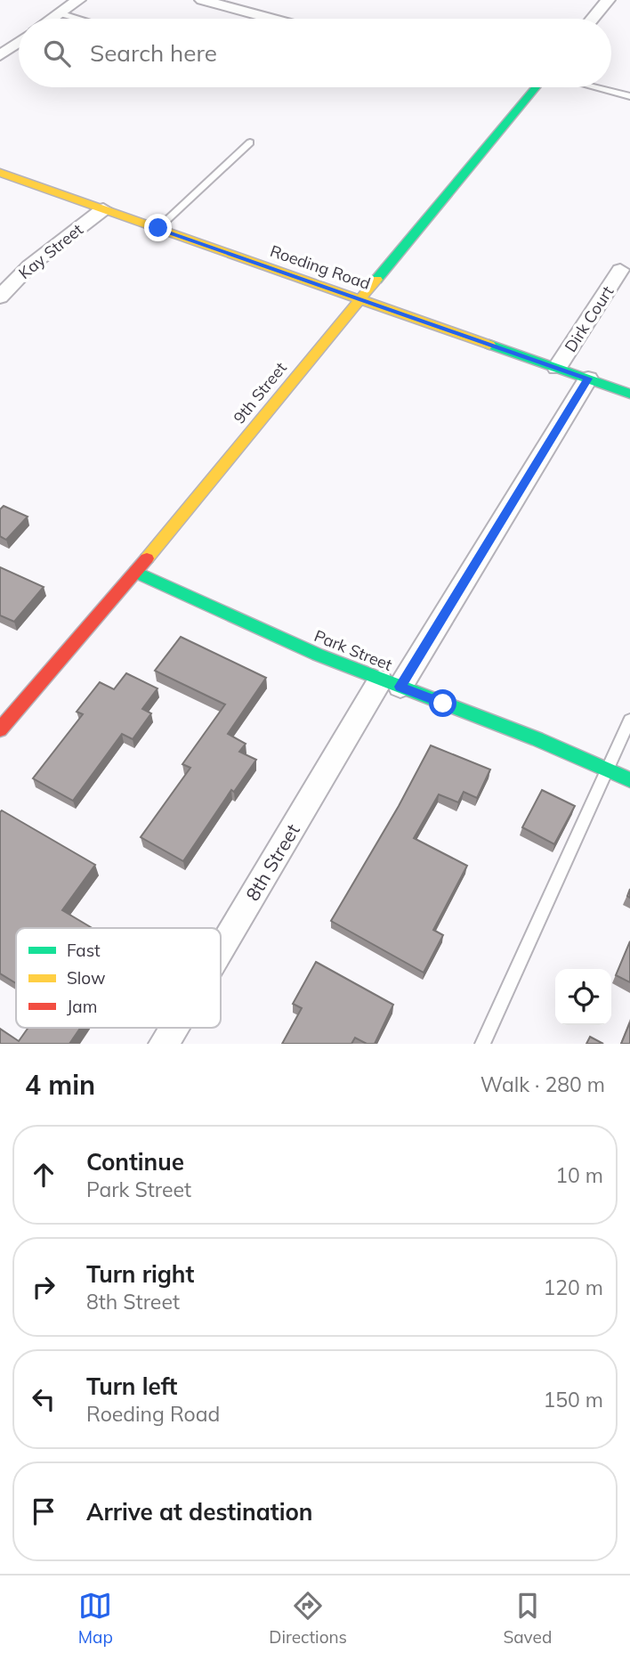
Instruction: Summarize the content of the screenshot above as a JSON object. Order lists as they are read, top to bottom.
{
  "streets": {
    "street": [
      "Kay Street",
      "Roeding Road",
      "Dirk Court",
      "9th Street",
      "Park Street",
      "8th Street"
    ]
  },
  "crossings": [
    ["Kay Street", "Roeding Road"],
    ["Roeding Road", "Dirk Court"],
    ["Roeding Road", "9th Street"],
    ["Roeding Road", "8th Street"],
    ["9th Street", "Park Street"],
    ["Park Street", "8th Street"]
  ],
  "legend": ["Fast", "Slow", "Jam"],
  "page": {
    "search": "Search here",
    "heading": ["4 min", "Walk · 280 m"],
    "list": [
      ["Continue", "Park Street", "10 m"],
      ["Turn right", "8th Street", "120 m"],
      ["Turn left", "Roeding Road", "150 m"],
      "Arrive at destination"
    ],
    "nav": ["Map", "Directions", "Saved"]
  }
}
